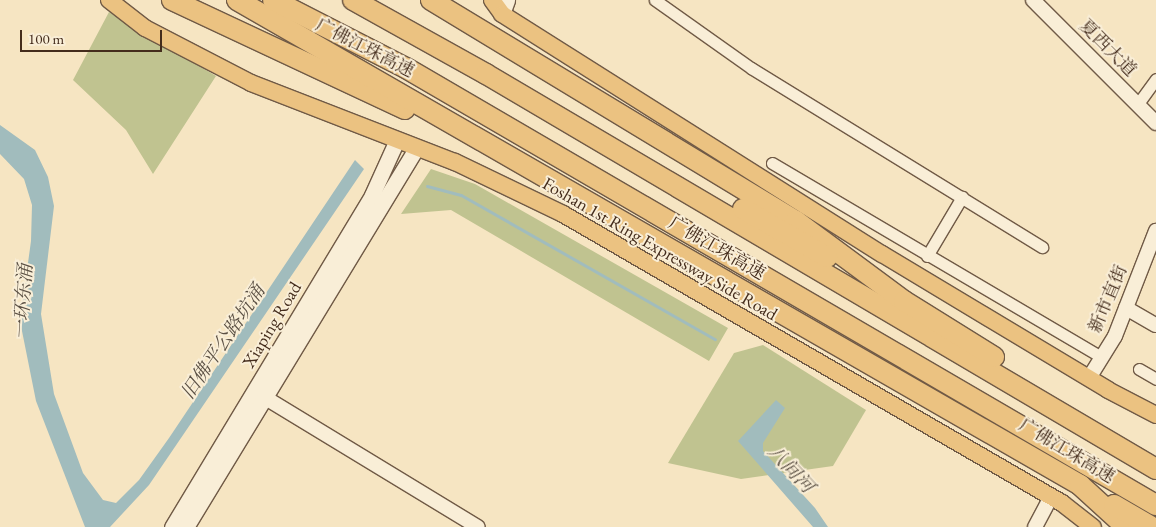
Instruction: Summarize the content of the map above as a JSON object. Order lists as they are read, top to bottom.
{
  "streets": {
    "highway": ["广佛江珠高速"],
    "main road": ["Foshan 1st Ring Expressway Side Road", "Xiaping Road"],
    "street": ["夏西大道", "新市直街"]
  },
  "crossings": [
    ["Foshan 1st Ring Expressway Side Road", "Xiaping Road"]
  ],
  "water": ["一环东涌", "旧佛平公路坑涌", "八间河"],
  "scale_bar": "100 m"
}
